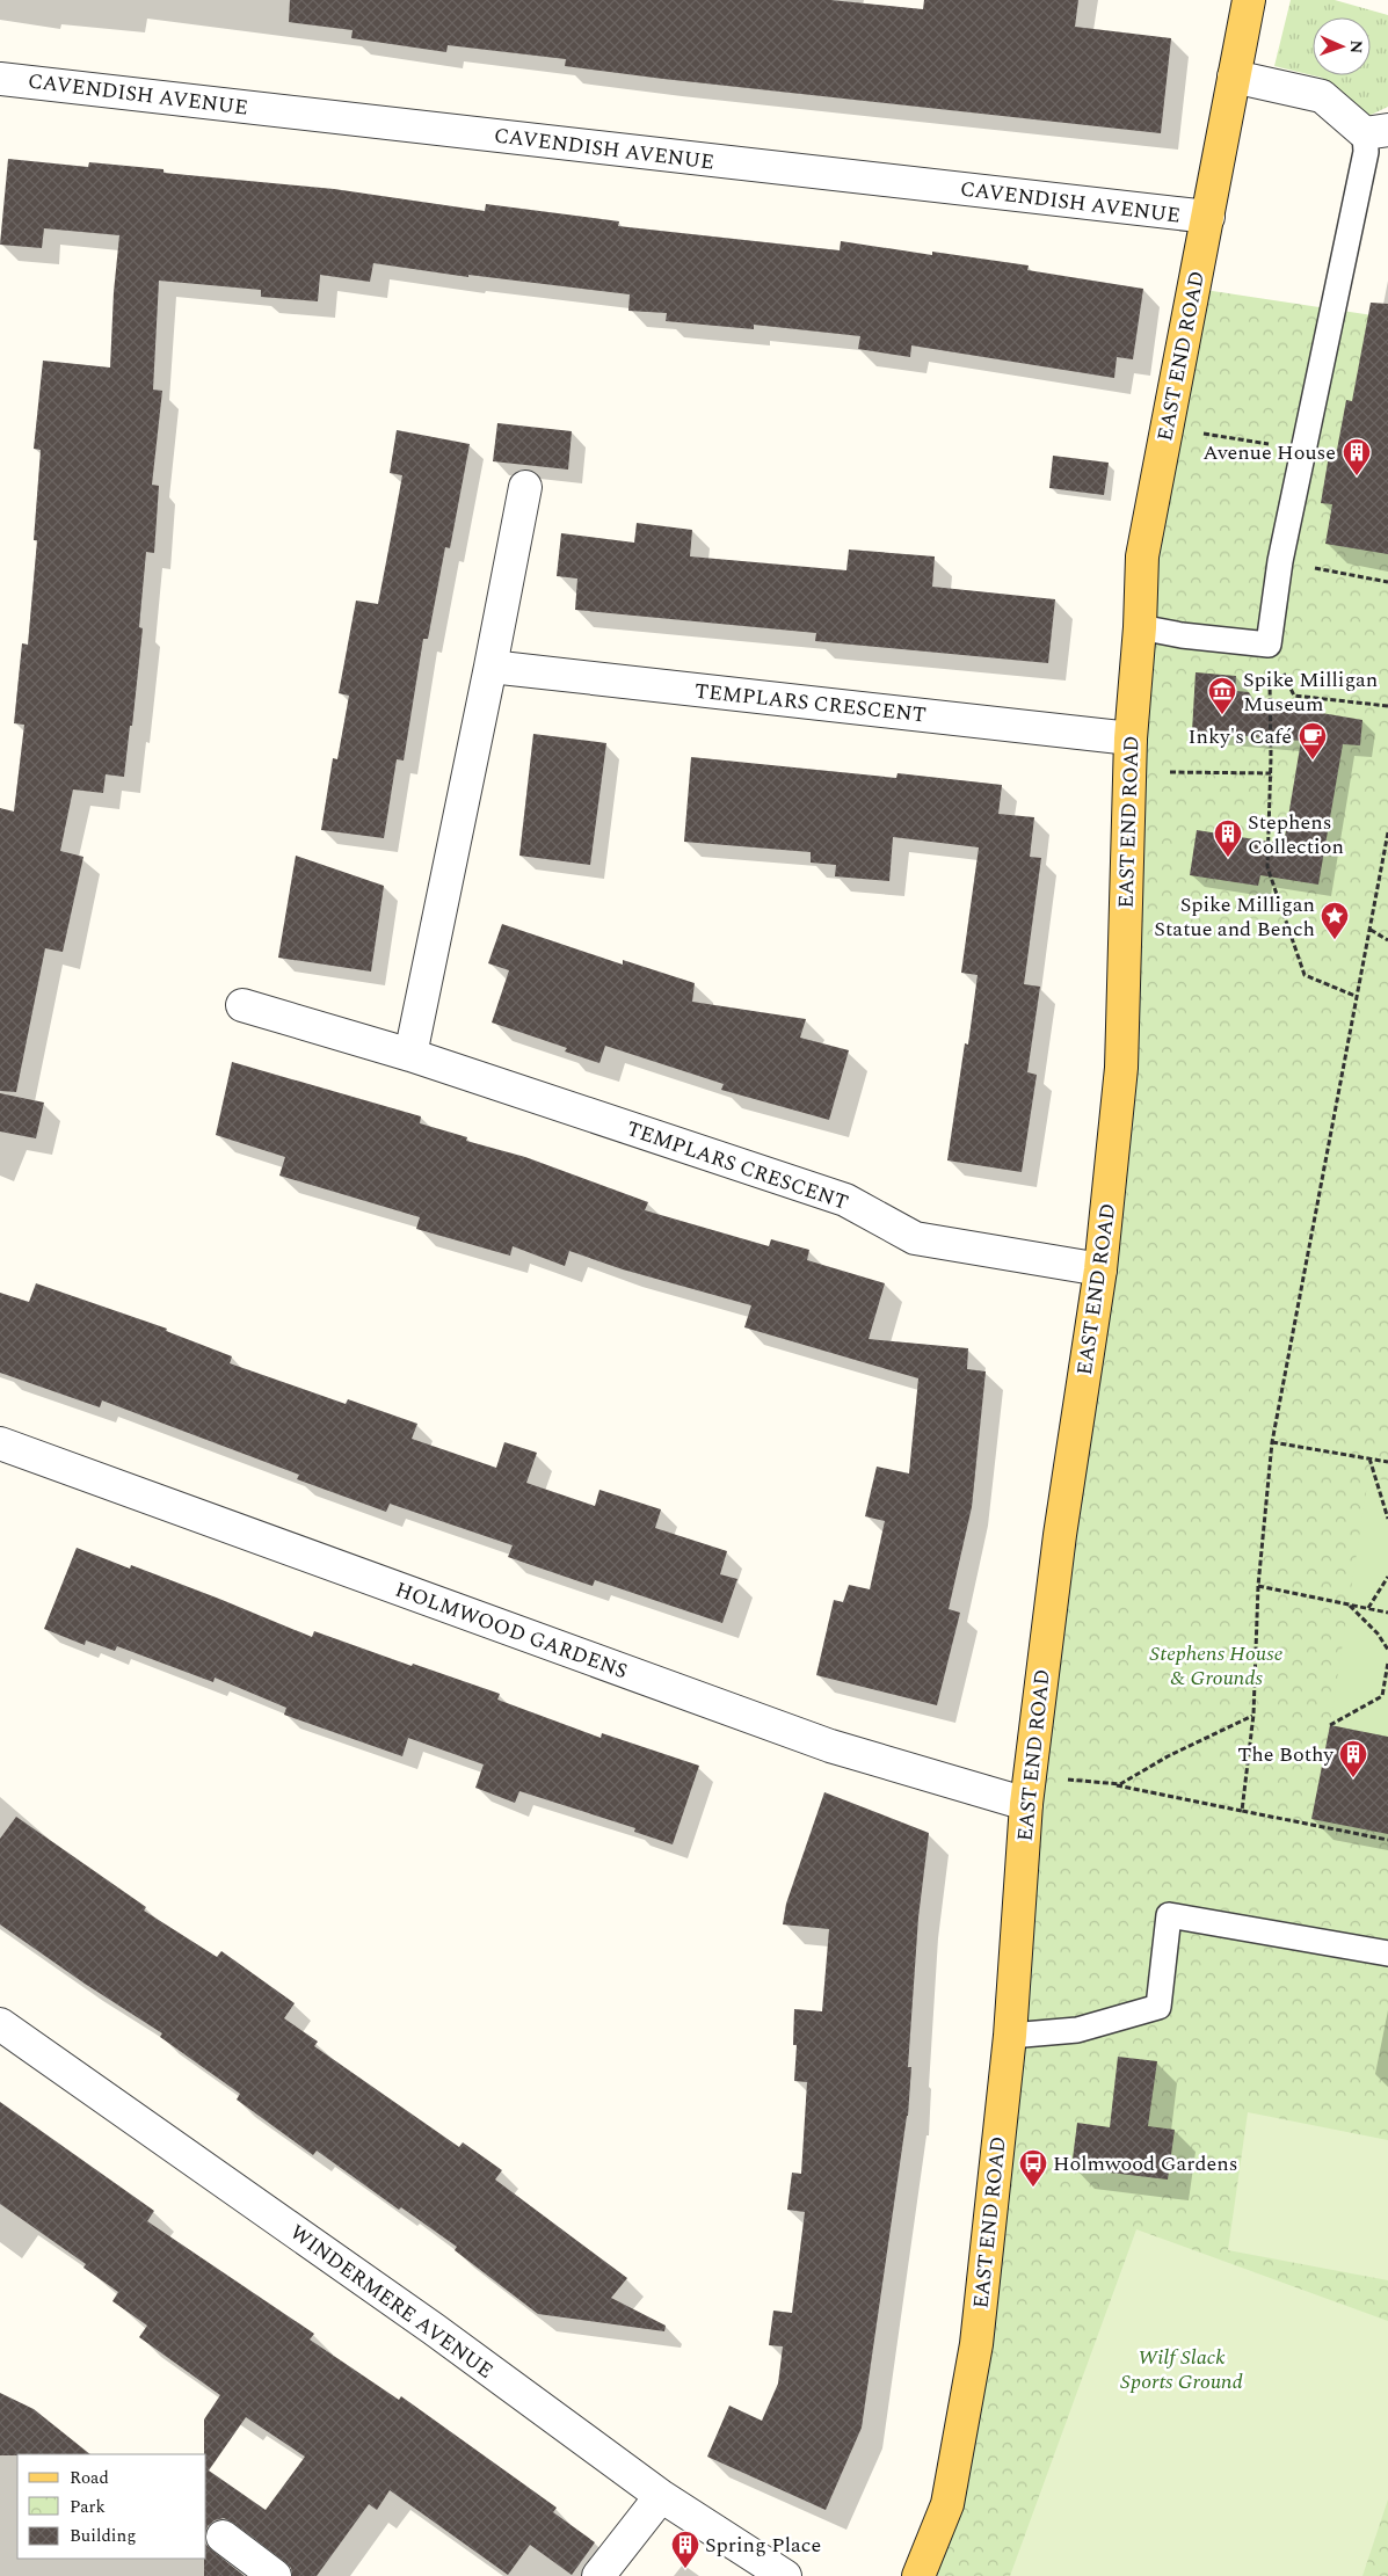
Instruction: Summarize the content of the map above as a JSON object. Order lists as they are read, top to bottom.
{
  "streets": {
    "main road": ["EAST END ROAD"],
    "street": [
      "CAVENDISH AVENUE",
      "TEMPLARS CRESCENT",
      "HOLMWOOD GARDENS",
      "WINDERMERE AVENUE"
    ]
  },
  "crossings": [
    ["CAVENDISH AVENUE", "EAST END ROAD"],
    ["EAST END ROAD", "TEMPLARS CRESCENT"],
    ["EAST END ROAD", "HOLMWOOD GARDENS"]
  ],
  "parks": ["Stephens House & Grounds", "Wilf Slack Sports Ground"],
  "places": {
    "building": [
      "Avenue House",
      "Stephens Collection",
      "The Bothy",
      "Spring Place"
    ],
    "museum": ["Spike Milligan Museum"],
    "cafe": ["Inky's Café"],
    "place": ["Spike Milligan Statue and Bench"],
    "bus stop": ["Holmwood Gardens"]
  },
  "legend": ["Road", "Park", "Building"],
  "north": "right"
}
